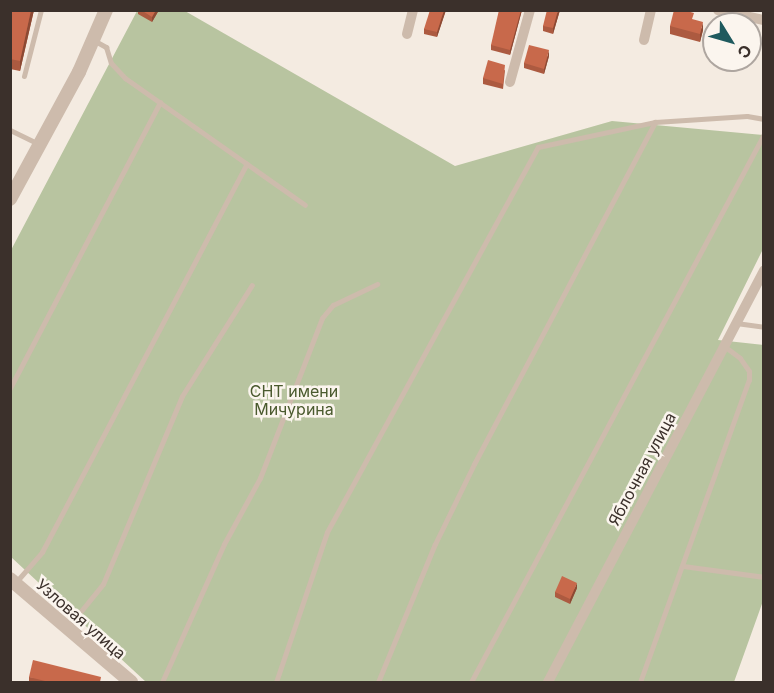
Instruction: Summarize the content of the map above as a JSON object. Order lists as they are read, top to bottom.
{
  "streets": {
    "street": ["Яблочная улица", "Узловая улица"]
  },
  "parks": ["СНТ имени Мичурина"],
  "north": "bottom right"
}
